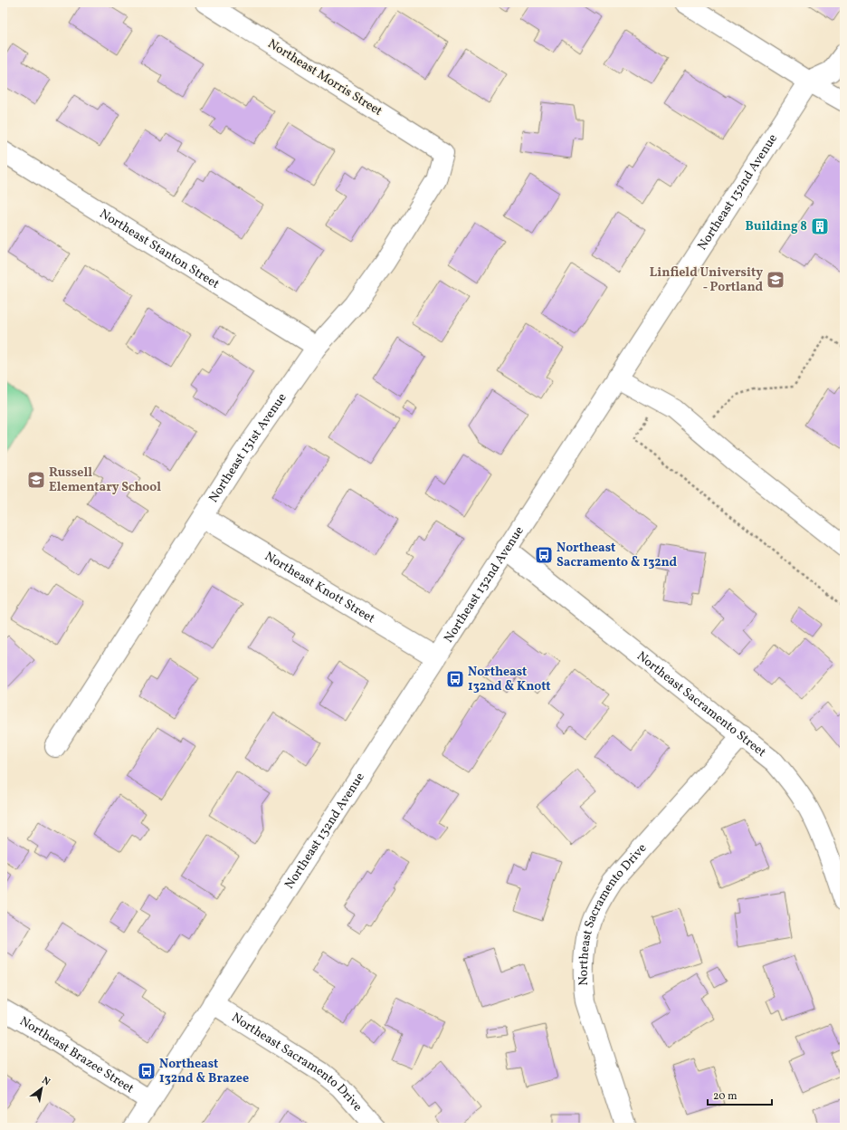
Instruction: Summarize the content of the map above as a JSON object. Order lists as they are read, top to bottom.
{
  "streets": {
    "street": [
      "Northeast Morris Street",
      "Northeast 132nd Avenue",
      "Northeast Stanton Street",
      "Northeast 131st Avenue",
      "Northeast Knott Street",
      "Northeast Sacramento Street",
      "Northeast Sacramento Drive",
      "Northeast Brazee Street"
    ]
  },
  "crossings": [
    ["Northeast Morris Street", "Northeast 131st Avenue"],
    ["Northeast 132nd Avenue", "Northeast Knott Street"],
    ["Northeast 132nd Avenue", "Northeast Sacramento Street"],
    ["Northeast 132nd Avenue", "Northeast Sacramento Drive"],
    ["Northeast 132nd Avenue", "Northeast Brazee Street"],
    ["Northeast Stanton Street", "Northeast 131st Avenue"],
    ["Northeast 131st Avenue", "Northeast Knott Street"],
    ["Northeast Sacramento Street", "Northeast Sacramento Drive"]
  ],
  "places": {
    "building": ["Building 8"],
    "school or university": ["Linfield University - Portland", "Russell Elementary School"],
    "bus stop": ["Northeast Sacramento & 132nd", "Northeast 132nd & Knott", "Northeast 132nd & Brazee"]
  },
  "scale_bar": "20 m",
  "north": "top right"
}
